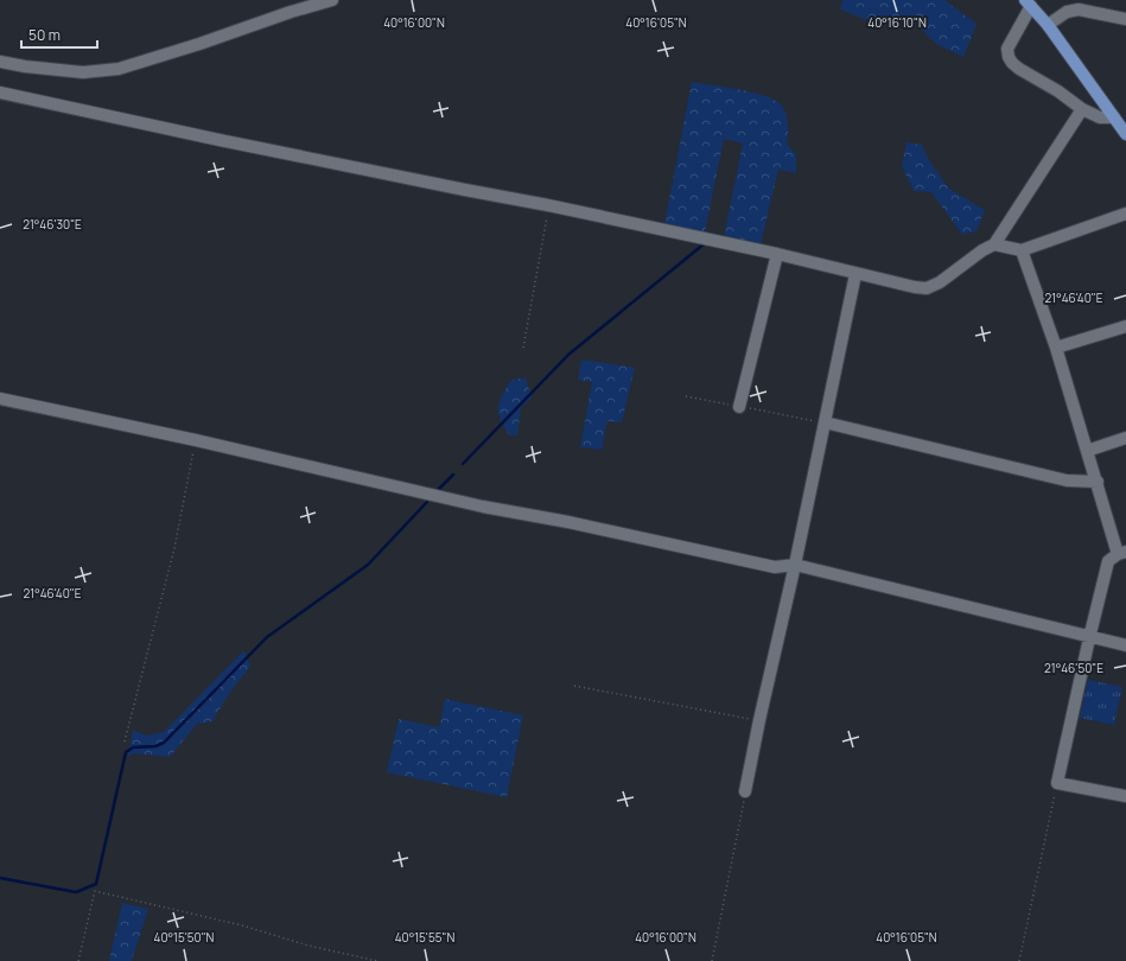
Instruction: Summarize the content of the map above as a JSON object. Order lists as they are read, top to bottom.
{
  "scale_bar": "50 m",
  "coordinates": [
    "40°16'00\"N",
    "40°16'05\"N",
    "40°16'10\"N",
    "21°46'30\"E",
    "21°46'40\"E",
    "21°46'50\"E",
    "40°15'50\"N",
    "40°15'55\"N"
  ]
}
